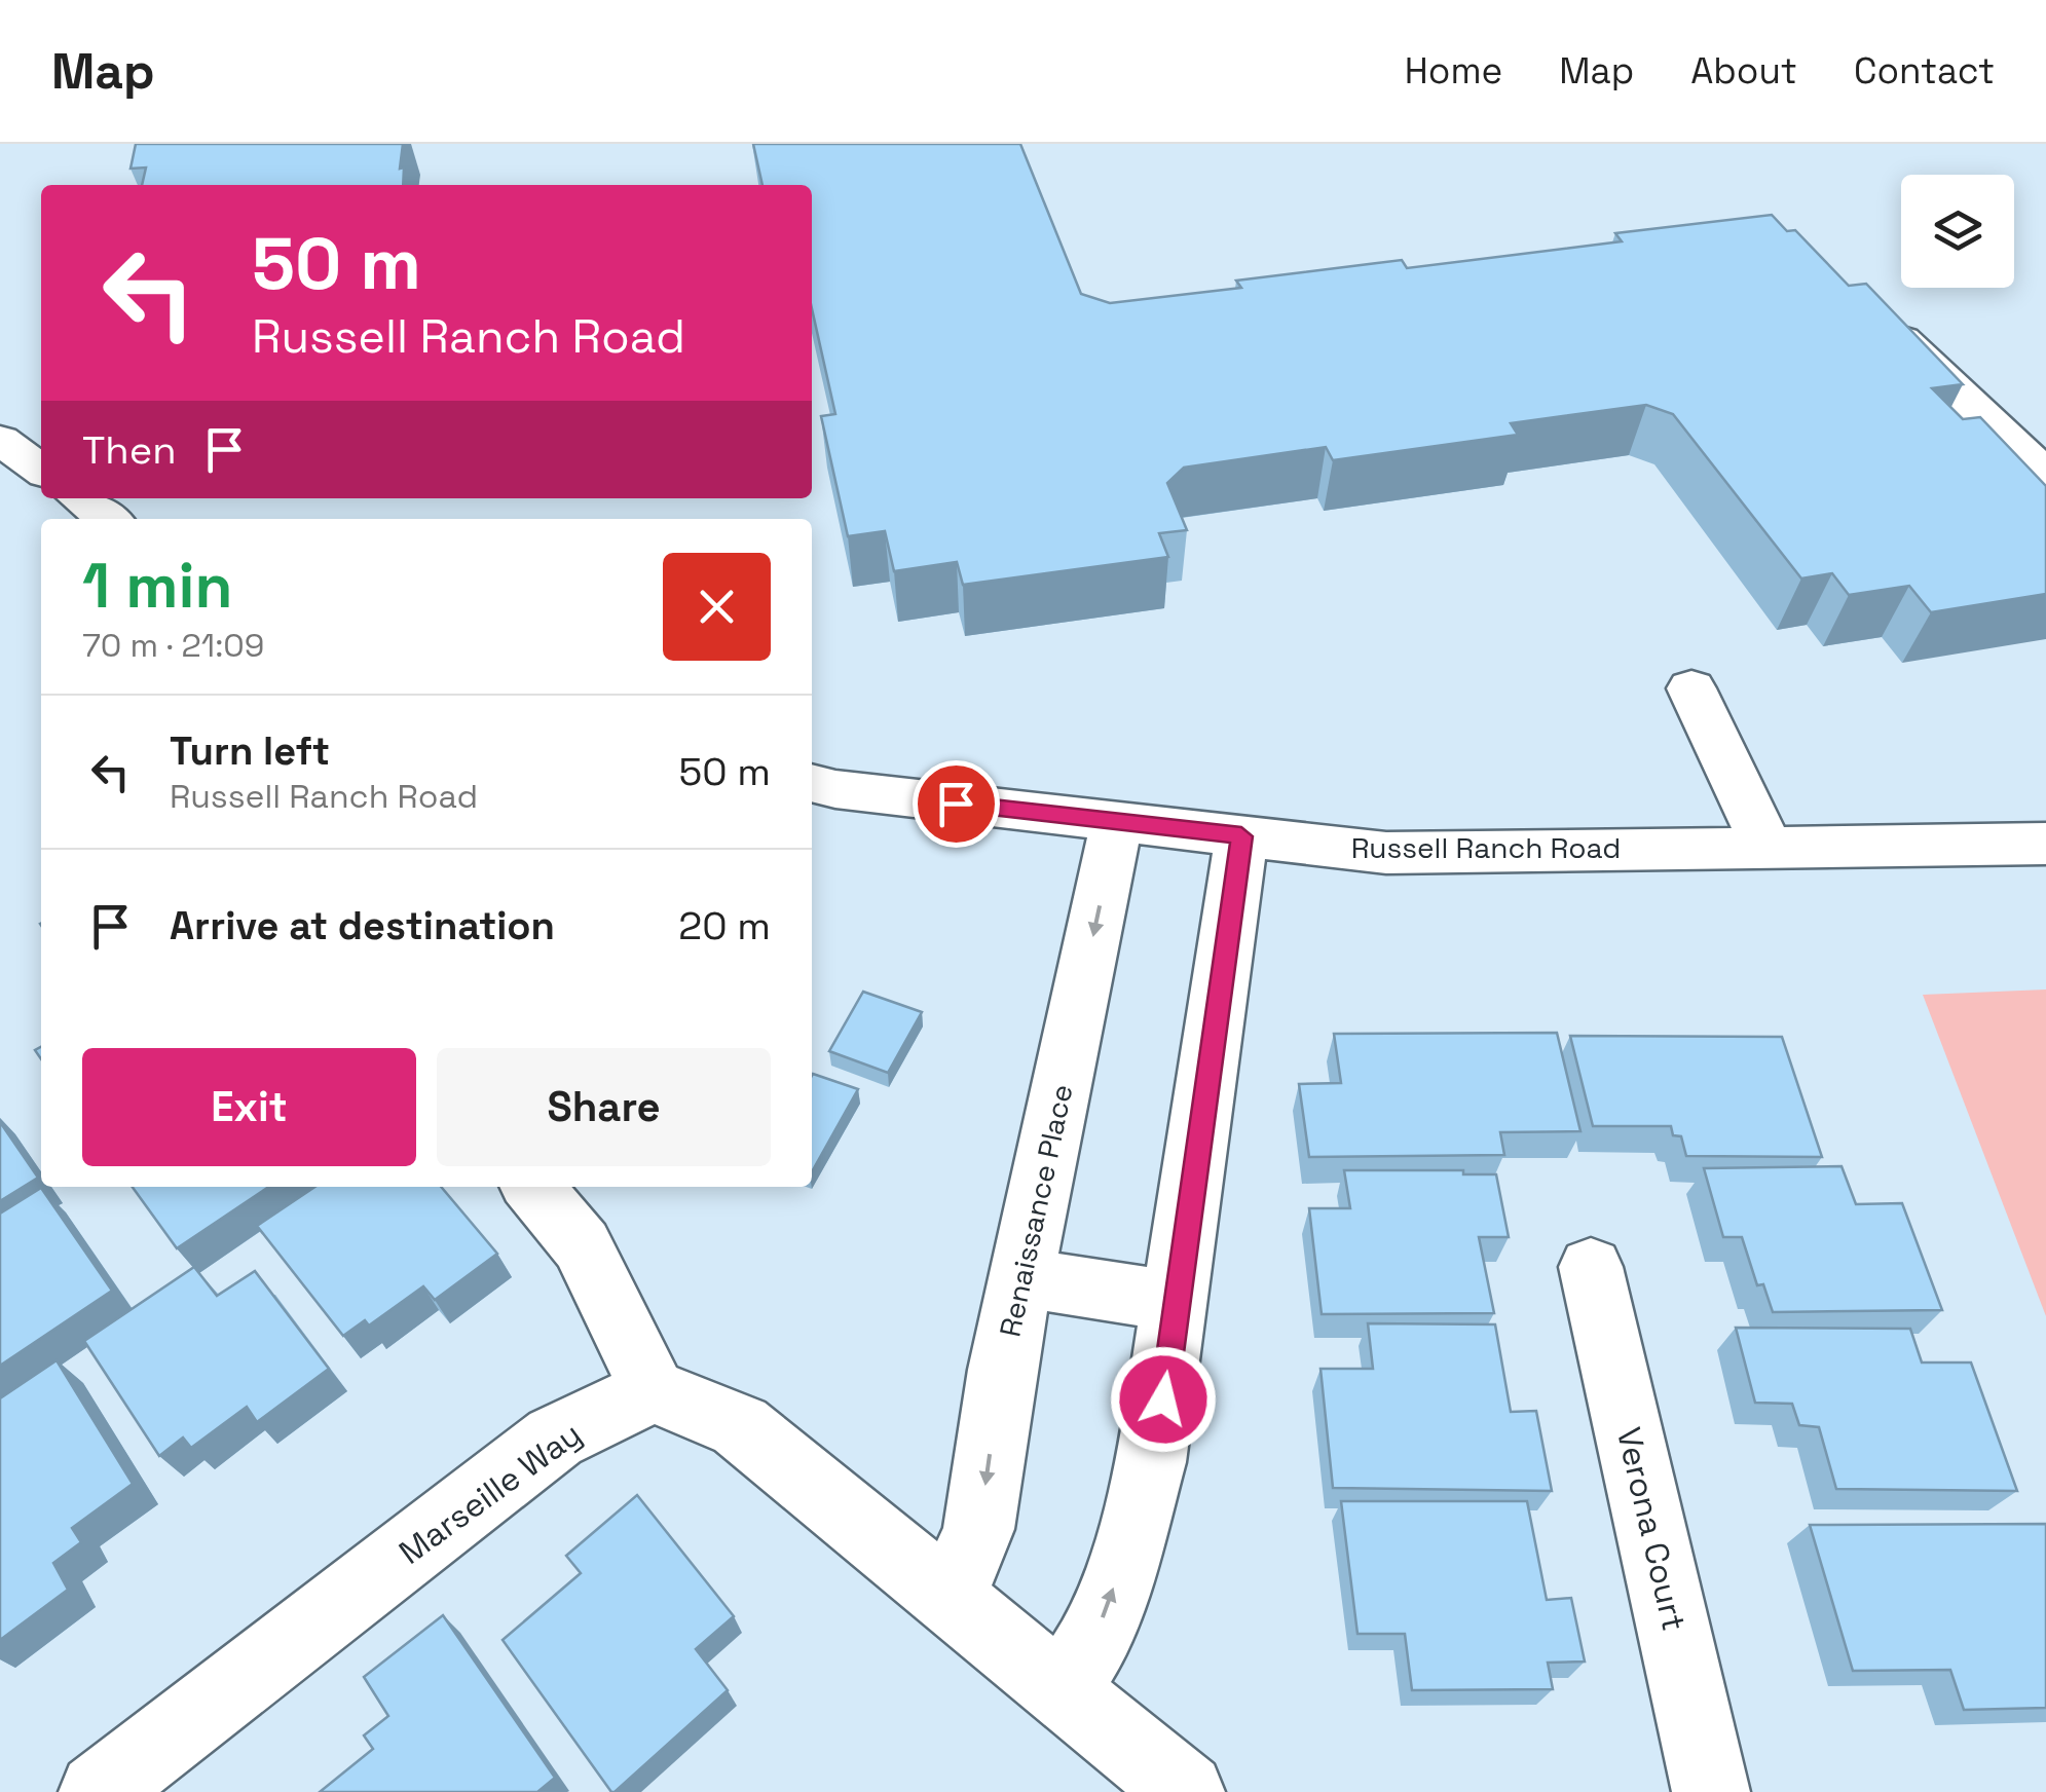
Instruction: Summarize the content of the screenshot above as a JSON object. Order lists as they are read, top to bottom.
{
  "streets": {
    "street": [
      "Russell Ranch Road",
      "Renaissance Place",
      "Marseille Way",
      "Verona Court"
    ]
  },
  "crossings": [
    ["Russell Ranch Road", "Renaissance Place"]
  ],
  "page": {
    "header": "Map",
    "nav": [
      "Home",
      "Map",
      "About",
      "Contact"
    ],
    "turn": ["50 m", "Russell Ranch Road"],
    "then": "Then",
    "heading": ["1 min", "70 m · 21:09"],
    "list": [
      {
        "name": "Turn left",
        "note": "Russell Ranch Road",
        "value": "50 m"
      },
      {
        "name": "Arrive at destination",
        "value": "20 m"
      }
    ],
    "buttons": ["Exit", "Share"]
  }
}
